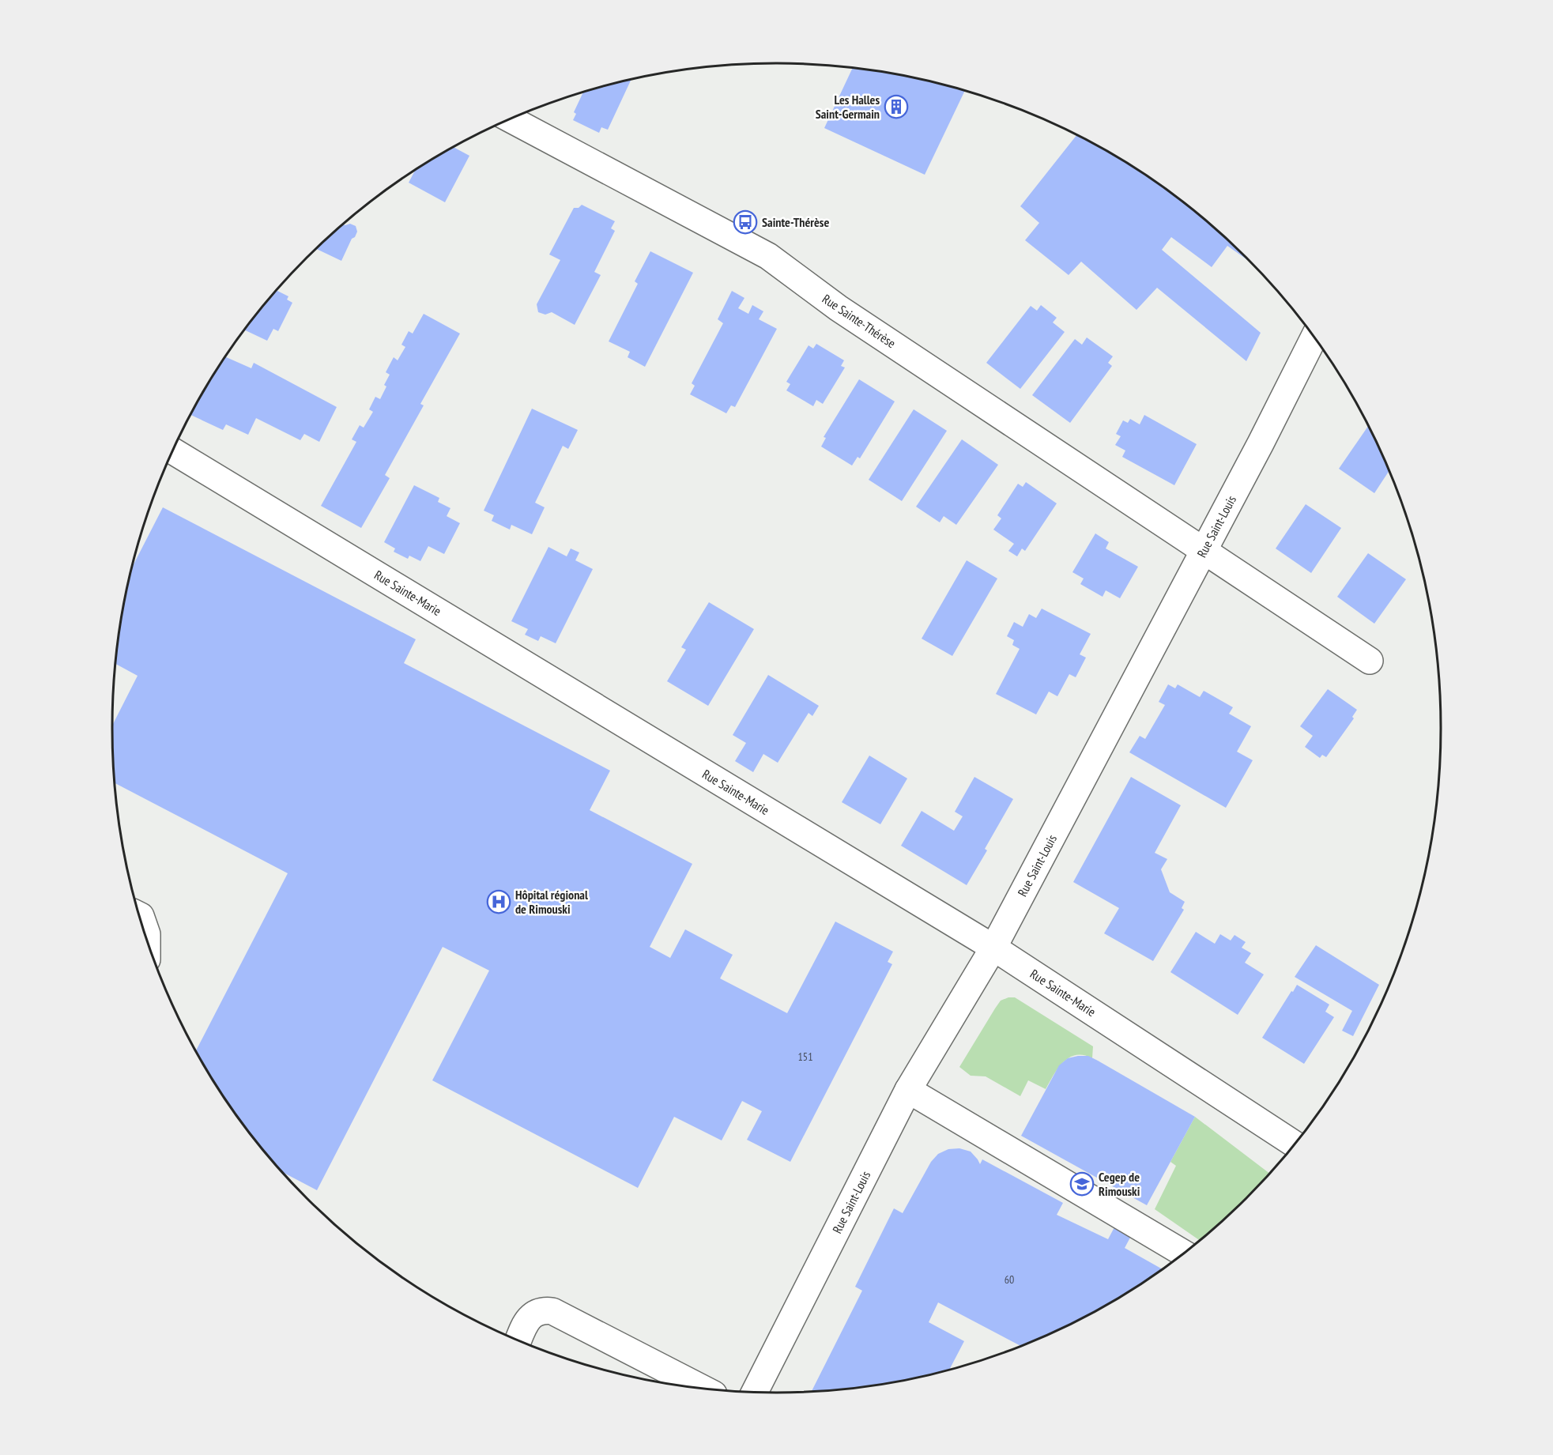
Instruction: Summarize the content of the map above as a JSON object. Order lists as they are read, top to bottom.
{
  "streets": {
    "street": ["Rue Sainte-Thérèse", "Rue Saint-Louis", "Rue Sainte-Marie"]
  },
  "crossings": [
    ["Rue Sainte-Thérèse", "Rue Saint-Louis"],
    ["Rue Saint-Louis", "Rue Sainte-Marie"]
  ],
  "places": {
    "building": ["Les Halles Saint-Germain"],
    "bus stop": ["Sainte-Thérèse"],
    "hospital": ["Hôpital régional de Rimouski"],
    "school or university": ["Cegep de Rimouski"]
  },
  "house_numbers": ["151", "60"]
}
